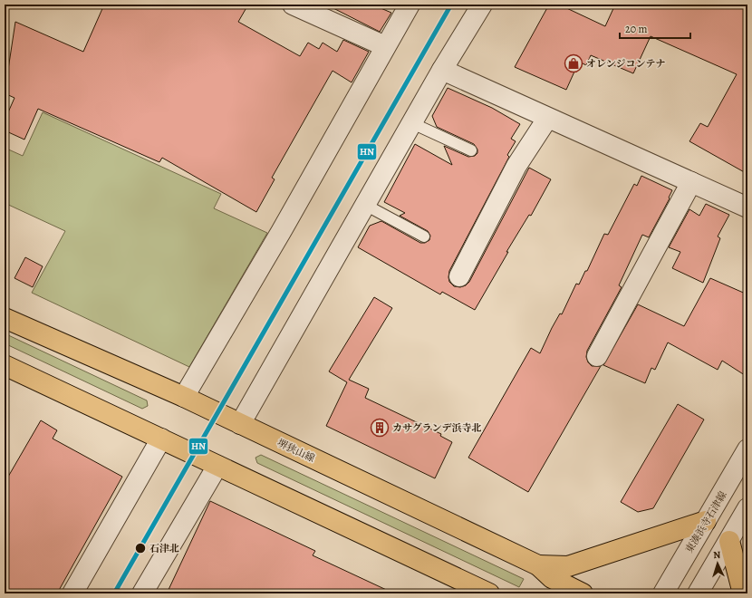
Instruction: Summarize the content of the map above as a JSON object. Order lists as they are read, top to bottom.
{
  "streets": {
    "main road": ["堺狭山線"],
    "street": ["東湊浜寺石津線"]
  },
  "places": {
    "shop": ["オレンジコンテナ"],
    "building": ["カサグランデ浜寺北"],
    "other": ["石津北"]
  },
  "lines": ["transit line HN"],
  "scale_bar": "20 m",
  "north": "top"
}
